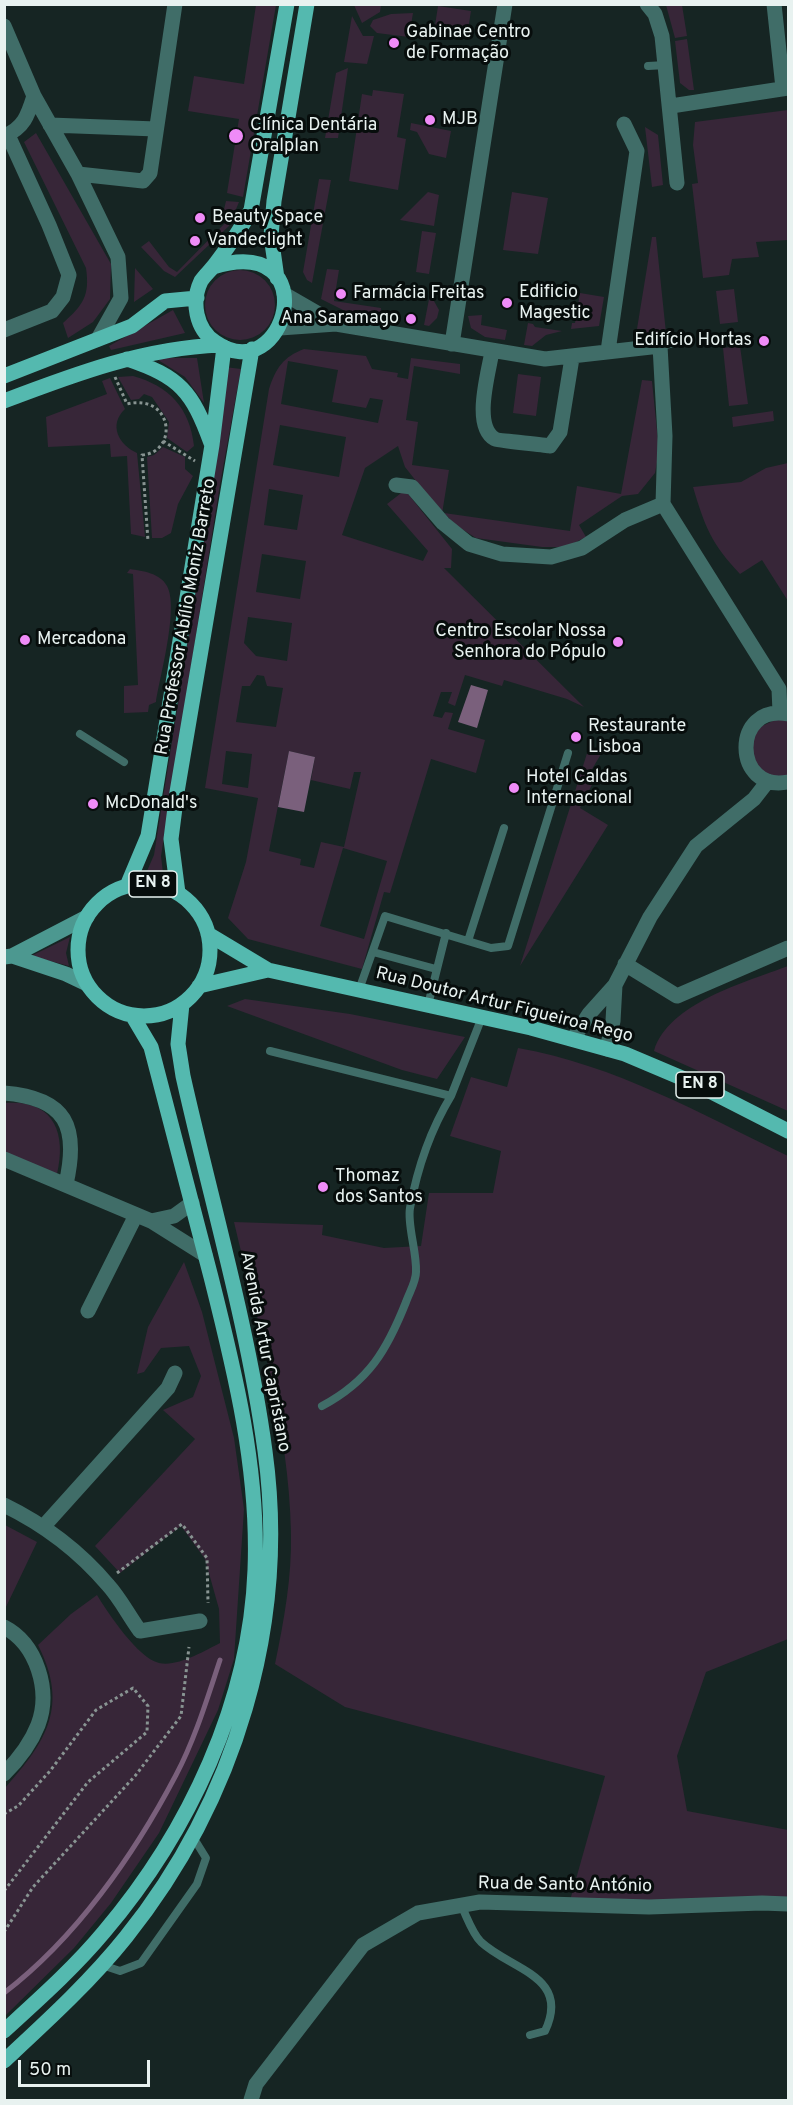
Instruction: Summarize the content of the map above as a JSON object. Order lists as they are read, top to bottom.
{
  "streets": {
    "main road": [
      "Rua Professor Abílio Moniz Barreto",
      "EN 8",
      "Rua Doutor Artur Figueiroa Rego",
      "Avenida Artur Capristano"
    ],
    "street": ["Rua de Santo António"]
  },
  "crossings": [
    ["Rua Professor Abílio Moniz Barreto", "EN 8"],
    ["Rua Professor Abílio Moniz Barreto", "Rua Doutor Artur Figueiroa Rego"],
    ["Rua Professor Abílio Moniz Barreto", "Avenida Artur Capristano"],
    ["EN 8", "Rua Doutor Artur Figueiroa Rego"],
    ["EN 8", "Avenida Artur Capristano"],
    ["Rua Doutor Artur Figueiroa Rego", "Avenida Artur Capristano"]
  ],
  "places": [
    "Gabinae Centro de Formação",
    "MJB",
    "Clínica Dentária Oralplan",
    "Beauty Space",
    "Vandeclight",
    "Farmácia Freitas",
    "Edificio Magestic",
    "Ana Saramago",
    "Edifício Hortas",
    "Mercadona",
    "Centro Escolar Nossa Senhora do Pópulo",
    "Restaurante Lisboa",
    "Hotel Caldas Internacional",
    "McDonald's",
    "Thomaz dos Santos"
  ],
  "scale_bar": "50 m"
}
